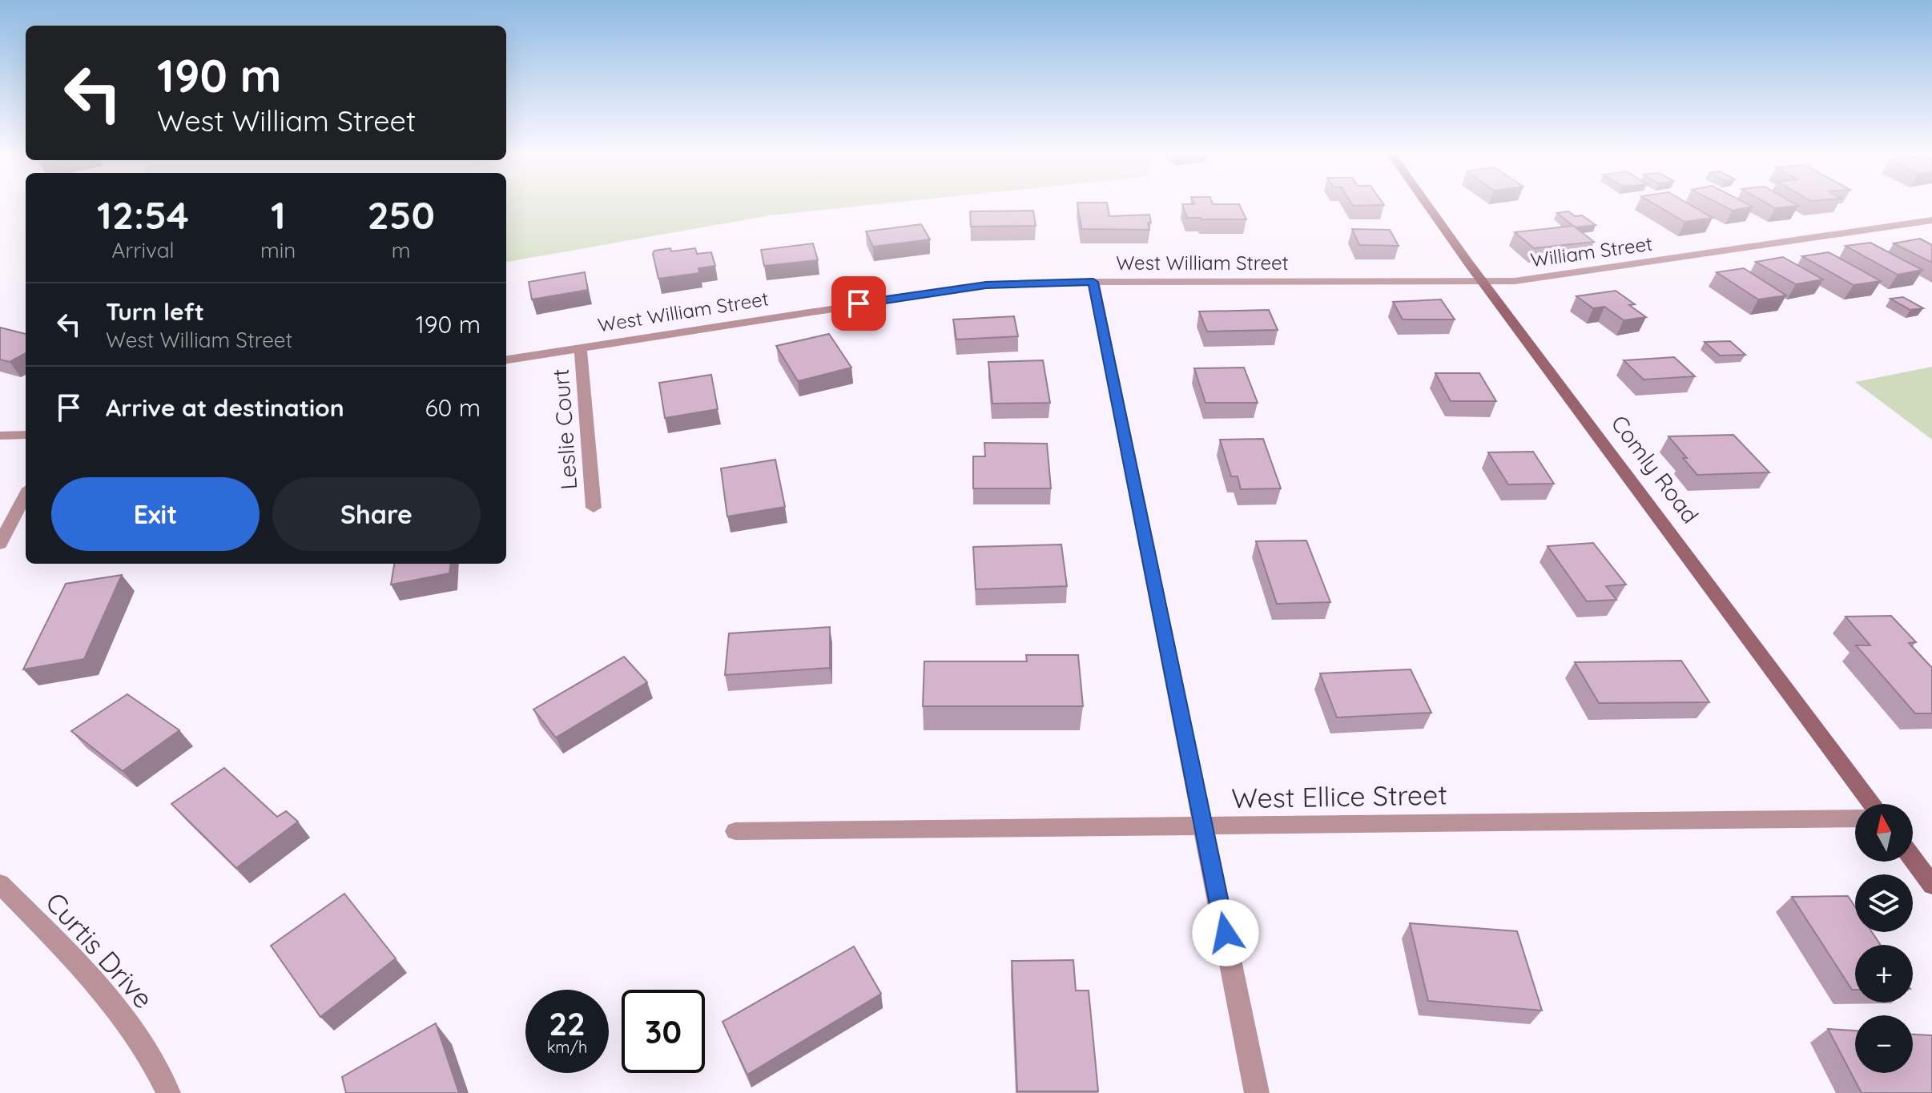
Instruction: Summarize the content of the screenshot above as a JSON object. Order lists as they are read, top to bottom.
{
  "streets": {
    "main road": ["Comly Road"],
    "street": [
      "William Street",
      "West William Street",
      "Leslie Court",
      "West Ellice Street",
      "Curtis Drive"
    ]
  },
  "crossings": [
    ["William Street", "West William Street"],
    ["William Street", "Comly Road"],
    ["West William Street", "Leslie Court"],
    ["West William Street", "Comly Road"]
  ],
  "north": "top",
  "page": {
    "turn": ["190 m", "West William Street"],
    "eta": [
      "12:54",
      "Arrival",
      "1",
      "min",
      "250",
      "m"
    ],
    "list": [
      {
        "name": "Turn left",
        "note": "West William Street",
        "value": "190 m"
      },
      {
        "name": "Arrive at destination",
        "value": "60 m"
      }
    ],
    "buttons": ["Exit", "Share"],
    "map_buttons": ["+", "−"],
    "speed": "22 km/h",
    "limit": "30"
  }
}
